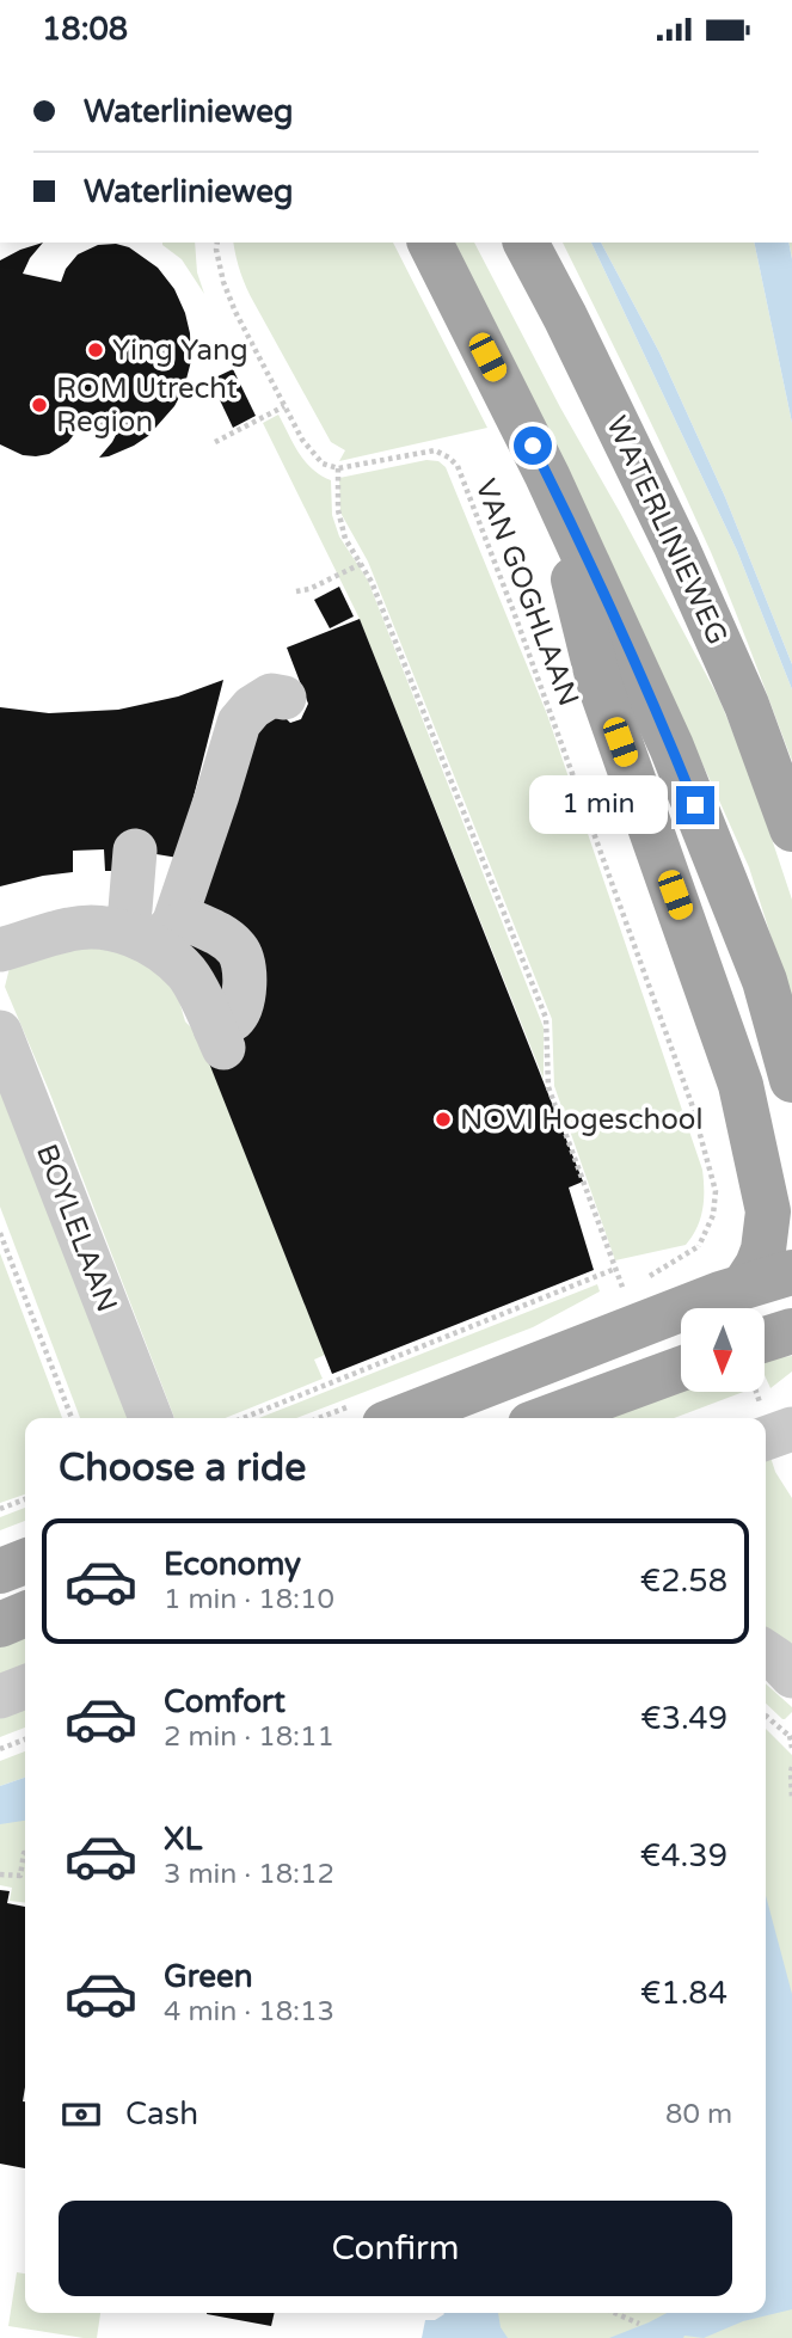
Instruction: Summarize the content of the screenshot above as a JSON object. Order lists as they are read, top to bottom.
{
  "streets": {
    "main road": ["WATERLINIEWEG"],
    "street": ["BOYLELAAN"],
    "path": ["VAN GOGHLAAN"]
  },
  "places": ["Ying Yang", "ROM Utrecht Region", "NOVI Hogeschool"],
  "north": "bottom",
  "page": {
    "status": "18:08",
    "banner": ["Waterlinieweg", "Waterlinieweg"],
    "bubble": "1 min",
    "heading": "Choose a ride",
    "list": [
      {
        "name": "Economy",
        "note": "1 min · 18:10",
        "value": "€2.58"
      },
      {
        "name": "Comfort",
        "note": "2 min · 18:11",
        "value": "€3.49"
      },
      {
        "name": "XL",
        "note": "3 min · 18:12",
        "value": "€4.39"
      },
      {
        "name": "Green",
        "note": "4 min · 18:13",
        "value": "€1.84"
      }
    ],
    "pay": ["Cash", "80 m"],
    "buttons": "Confirm"
  }
}
